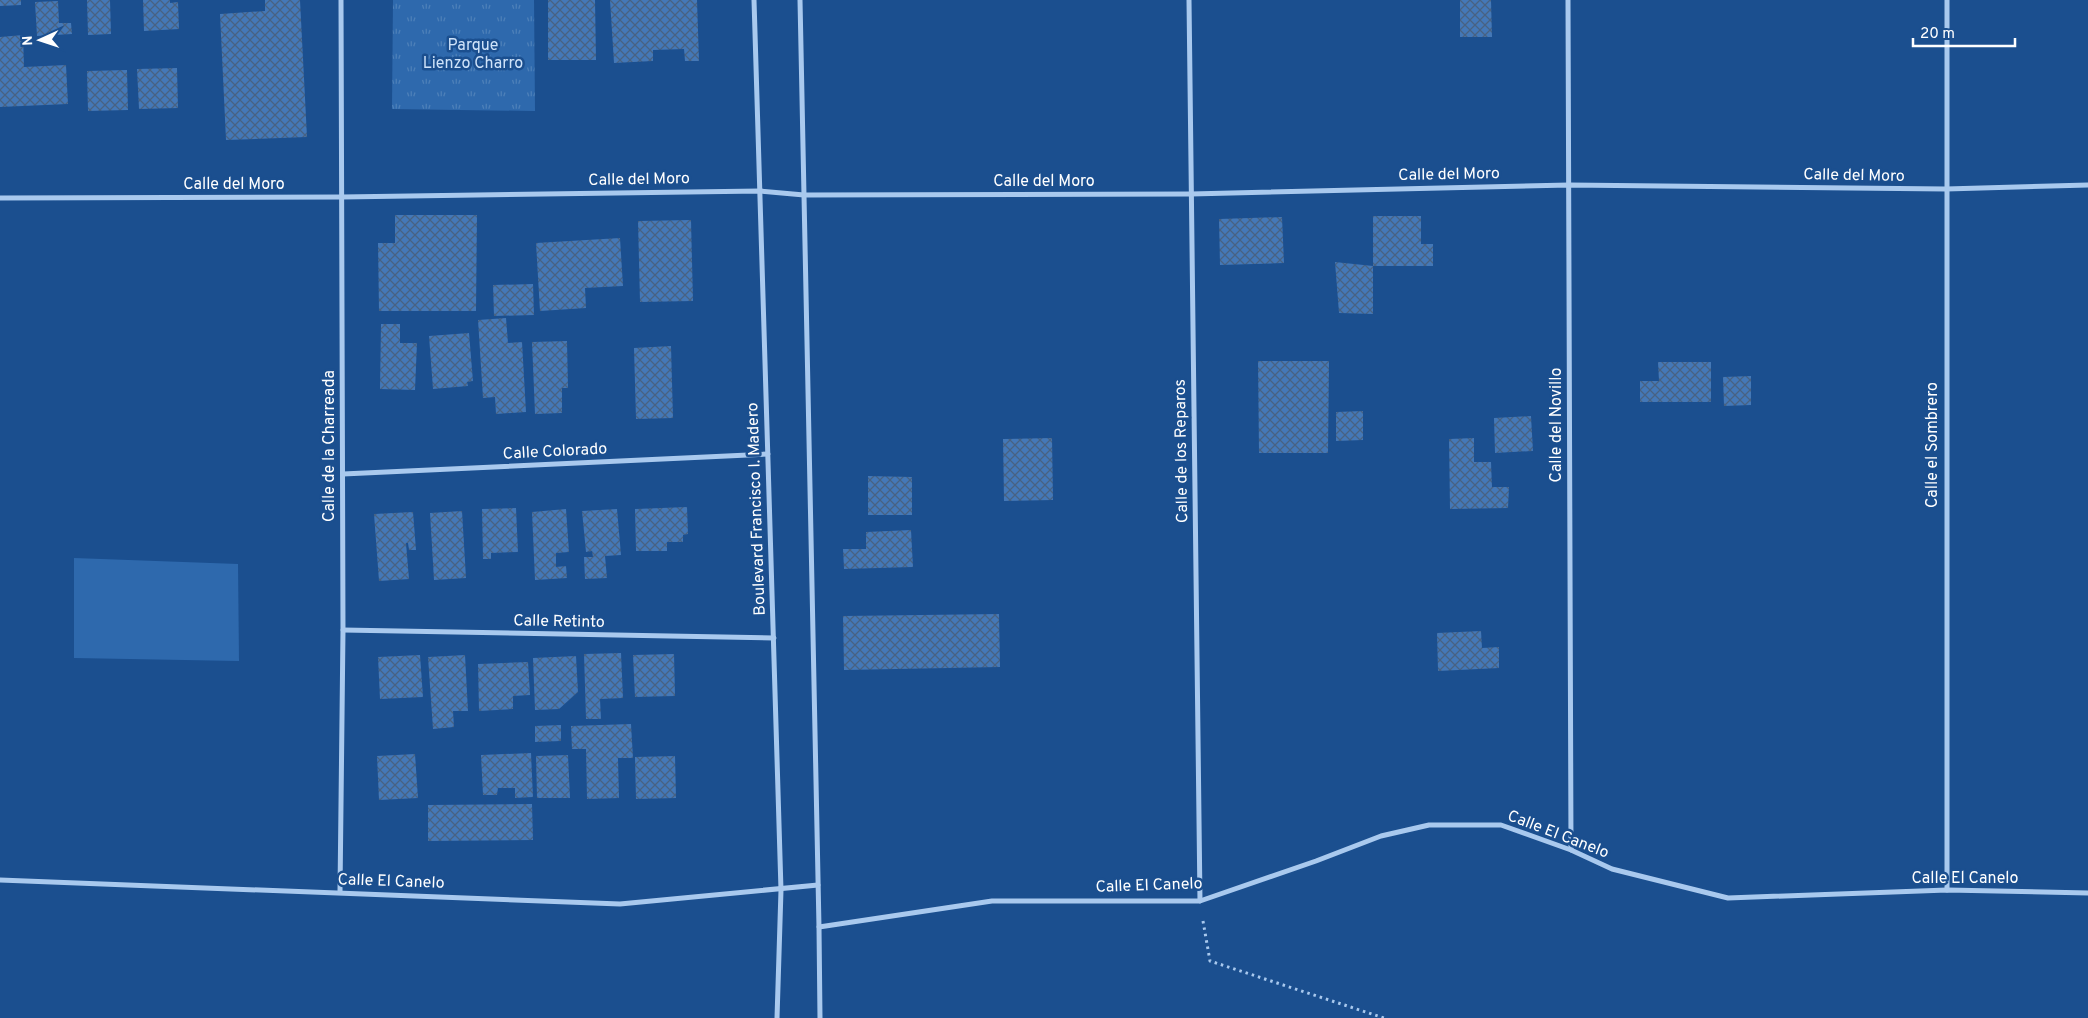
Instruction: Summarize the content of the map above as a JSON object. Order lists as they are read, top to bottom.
{
  "streets": {
    "street": [
      "Calle del Moro",
      "Calle del Novillo",
      "Calle el Sombrero",
      "Calle de la Charreada",
      "Calle de los Reparos",
      "Calle Colorado",
      "Boulevard Francisco I. Madero",
      "Calle Retinto",
      "Calle El Canelo"
    ]
  },
  "crossings": [
    ["Calle del Moro", "Calle del Novillo"],
    ["Calle del Moro", "Calle el Sombrero"],
    ["Calle del Moro", "Calle de la Charreada"],
    ["Calle del Moro", "Calle de los Reparos"],
    ["Calle del Moro", "Boulevard Francisco I. Madero"],
    ["Calle del Novillo", "Calle El Canelo"],
    ["Calle el Sombrero", "Calle El Canelo"],
    ["Calle de la Charreada", "Calle Colorado"],
    ["Calle de la Charreada", "Calle Retinto"],
    ["Calle de la Charreada", "Calle El Canelo"],
    ["Calle de los Reparos", "Calle El Canelo"],
    ["Calle Colorado", "Boulevard Francisco I. Madero"],
    ["Boulevard Francisco I. Madero", "Calle Retinto"],
    ["Boulevard Francisco I. Madero", "Calle El Canelo"]
  ],
  "parks": ["Parque Lienzo Charro"],
  "scale_bar": "20 m",
  "north": "left"
}
